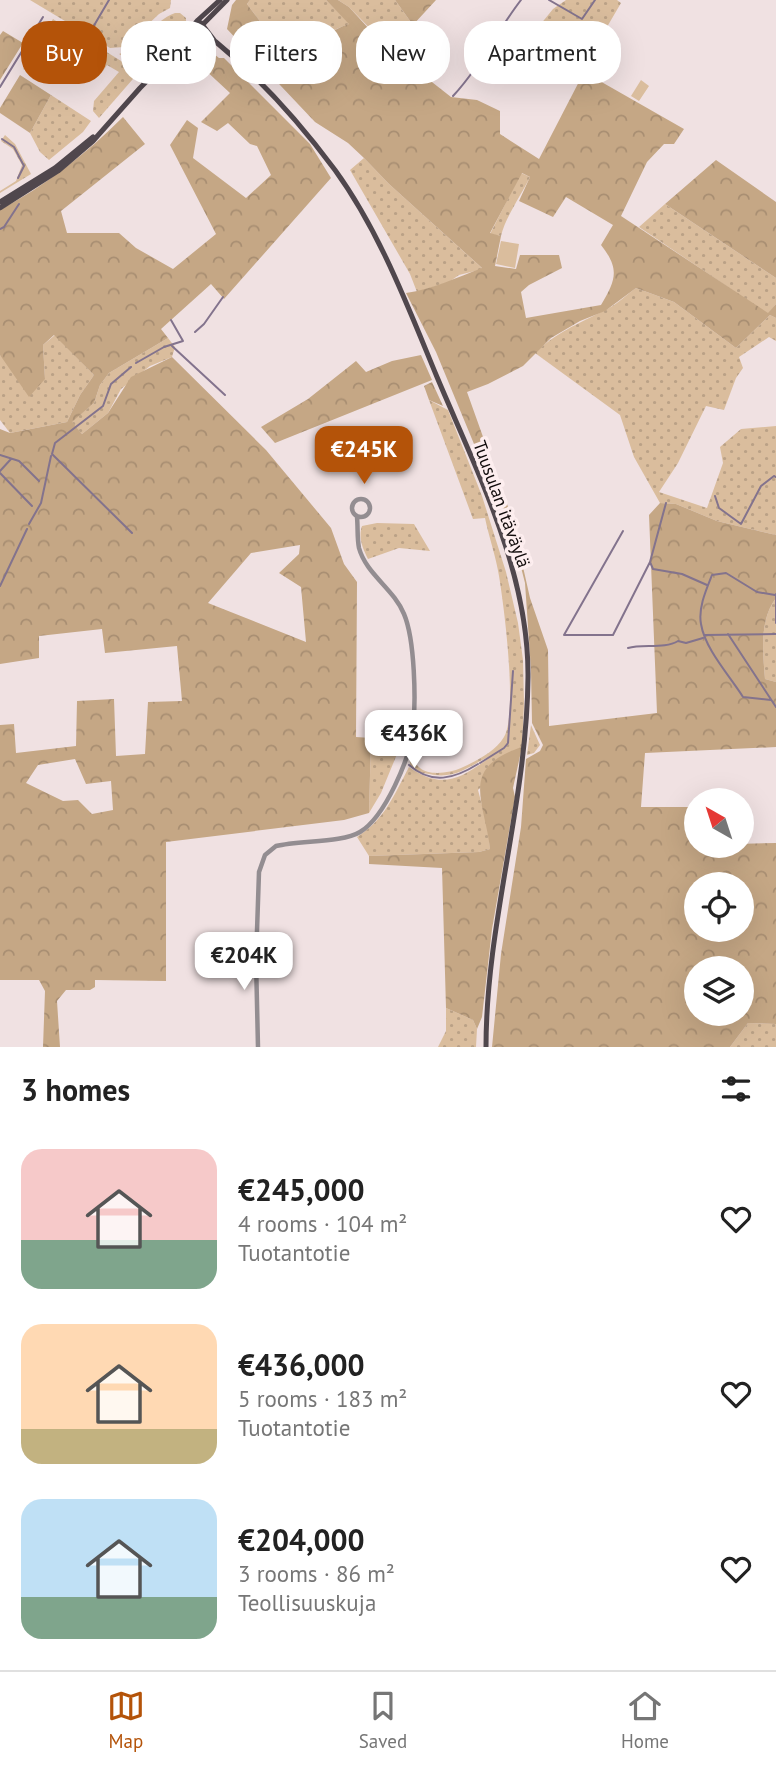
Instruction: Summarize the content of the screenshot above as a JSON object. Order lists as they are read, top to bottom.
{
  "streets": {
    "main road": ["Tuusulan itäväylä"]
  },
  "north": "top left",
  "page": {
    "chip": [
      "Buy",
      "Rent",
      "Filters",
      "New",
      "Apartment"
    ],
    "price": ["€245K", "€436K", "€204K"],
    "heading": "3 homes",
    "list": [
      {
        "name": "€245,000",
        "note": "4 rooms · 104 m² · Tuotantotie"
      },
      {
        "name": "€436,000",
        "note": "5 rooms · 183 m² · Tuotantotie"
      },
      {
        "name": "€204,000",
        "note": "3 rooms · 86 m² · Teollisuuskuja"
      }
    ],
    "tabs": ["Map", "Saved", "Home"]
  }
}
